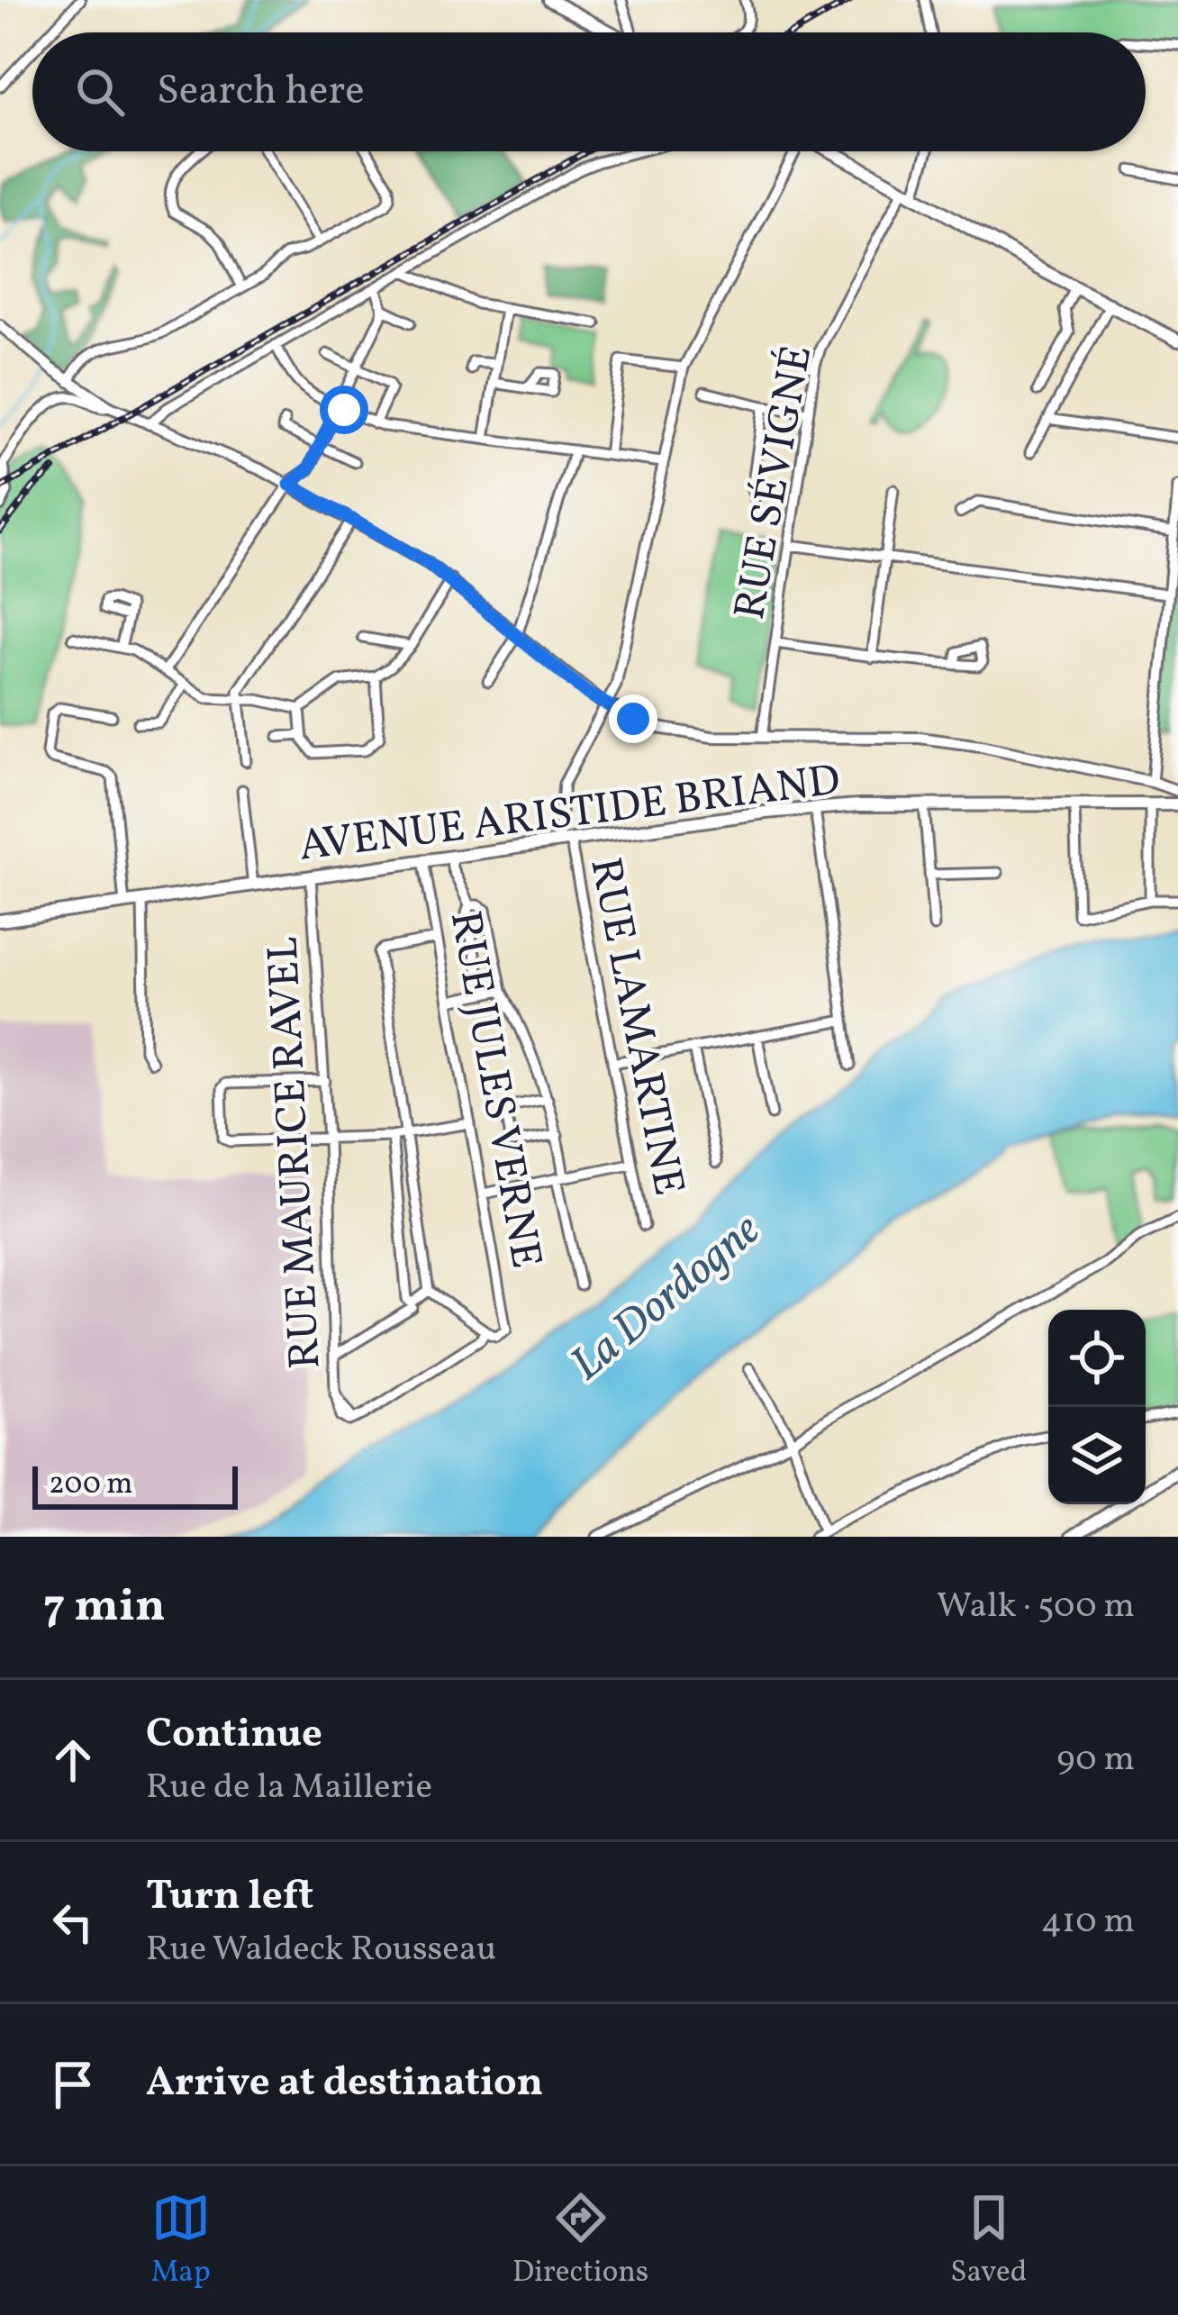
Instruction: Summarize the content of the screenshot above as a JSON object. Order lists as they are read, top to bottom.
{
  "streets": {
    "main road": ["AVENUE ARISTIDE BRIAND"],
    "street": [
      "RUE SÉVIGNÉ",
      "RUE LAMARTINE",
      "RUE JULES VERNE",
      "RUE MAURICE RAVEL"
    ]
  },
  "crossings": [
    ["AVENUE ARISTIDE BRIAND", "RUE LAMARTINE"],
    ["AVENUE ARISTIDE BRIAND", "RUE JULES VERNE"],
    ["AVENUE ARISTIDE BRIAND", "RUE MAURICE RAVEL"],
    ["RUE JULES VERNE", "RUE MAURICE RAVEL"]
  ],
  "water": ["La Dordogne"],
  "scale_bar": "200 m",
  "page": {
    "search": "Search here",
    "scale": "200 m",
    "heading": ["7 min", "Walk · 500 m"],
    "list": [
      ["Continue", "Rue de la Maillerie", "90 m"],
      ["Turn left", "Rue Waldeck Rousseau", "410 m"],
      "Arrive at destination"
    ],
    "nav": ["Map", "Directions", "Saved"]
  }
}
